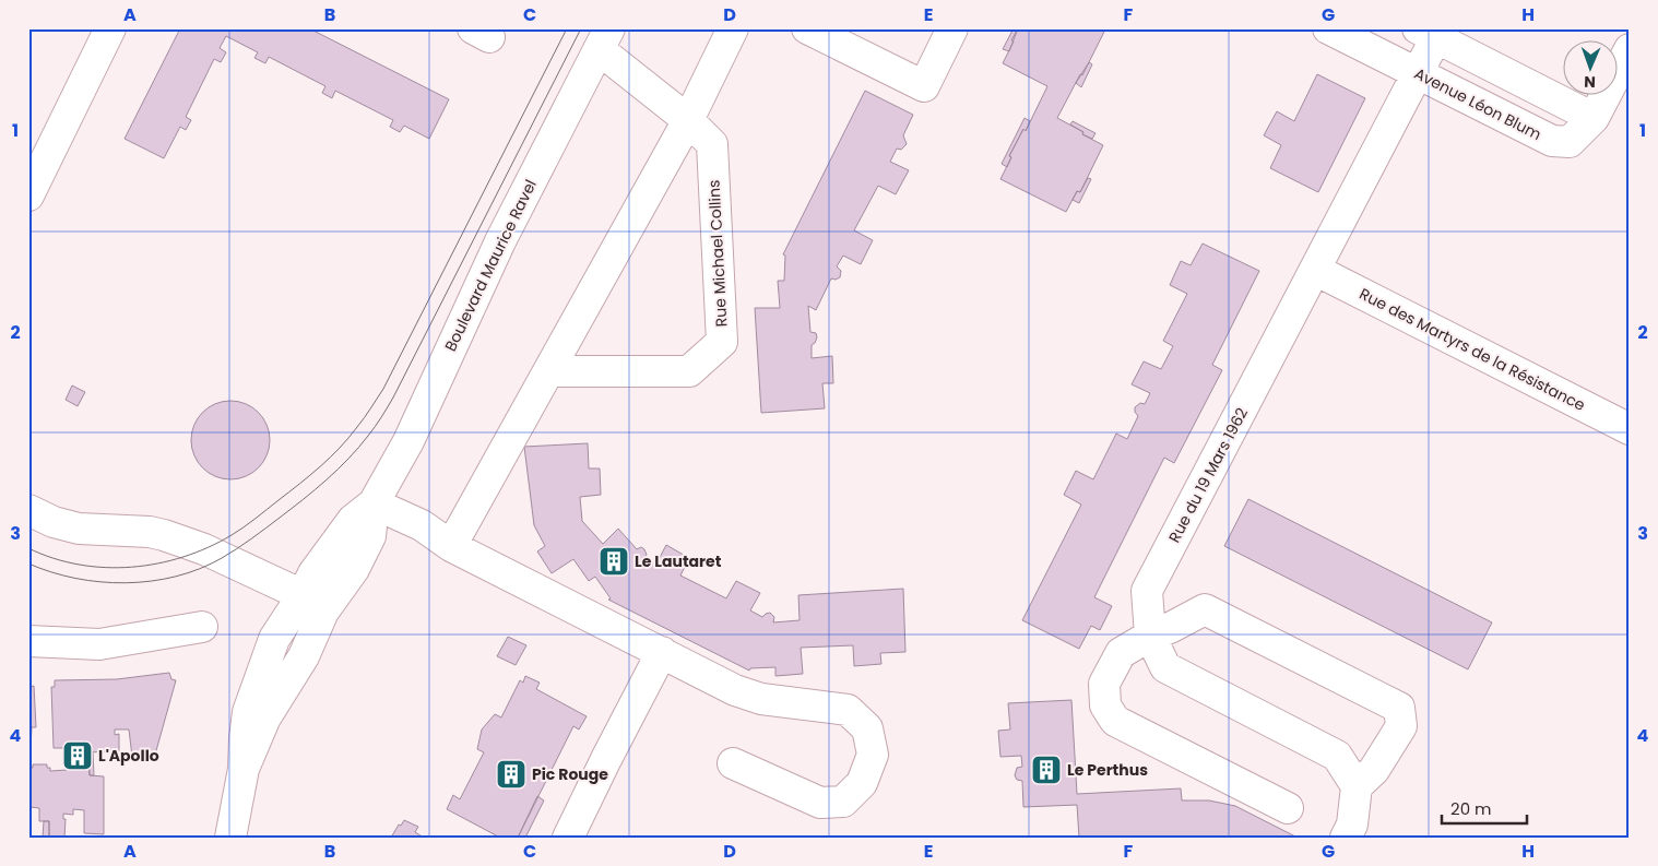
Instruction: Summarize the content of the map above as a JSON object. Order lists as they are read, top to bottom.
{
  "streets": {
    "street": [
      "Avenue Léon Blum",
      "Rue Michael Collins",
      "Boulevard Maurice Ravel",
      "Rue des Martyrs de la Résistance",
      "Rue du 19 Mars 1962"
    ]
  },
  "crossings": [
    ["Avenue Léon Blum", "Rue du 19 Mars 1962"],
    ["Rue Michael Collins", "Boulevard Maurice Ravel"],
    ["Rue des Martyrs de la Résistance", "Rue du 19 Mars 1962"]
  ],
  "places": {
    "building": [
      "Le Lautaret",
      "L'Apollo",
      "Le Perthus",
      "Pic Rouge"
    ]
  },
  "scale_bar": "20 m",
  "north": "bottom",
  "grid": {
    "columns": [
      "A",
      "B",
      "C",
      "D",
      "E",
      "F",
      "G",
      "H"
    ],
    "rows": [
      "1",
      "2",
      "3",
      "4"
    ]
  }
}
